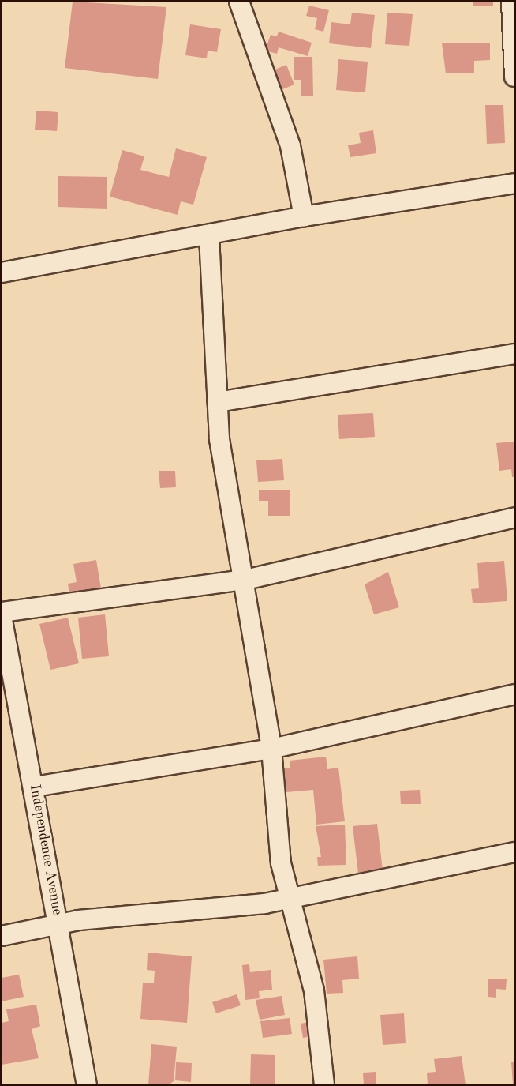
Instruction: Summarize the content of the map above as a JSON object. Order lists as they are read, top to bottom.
{
  "streets": {
    "street": ["Independence Avenue"]
  }
}
